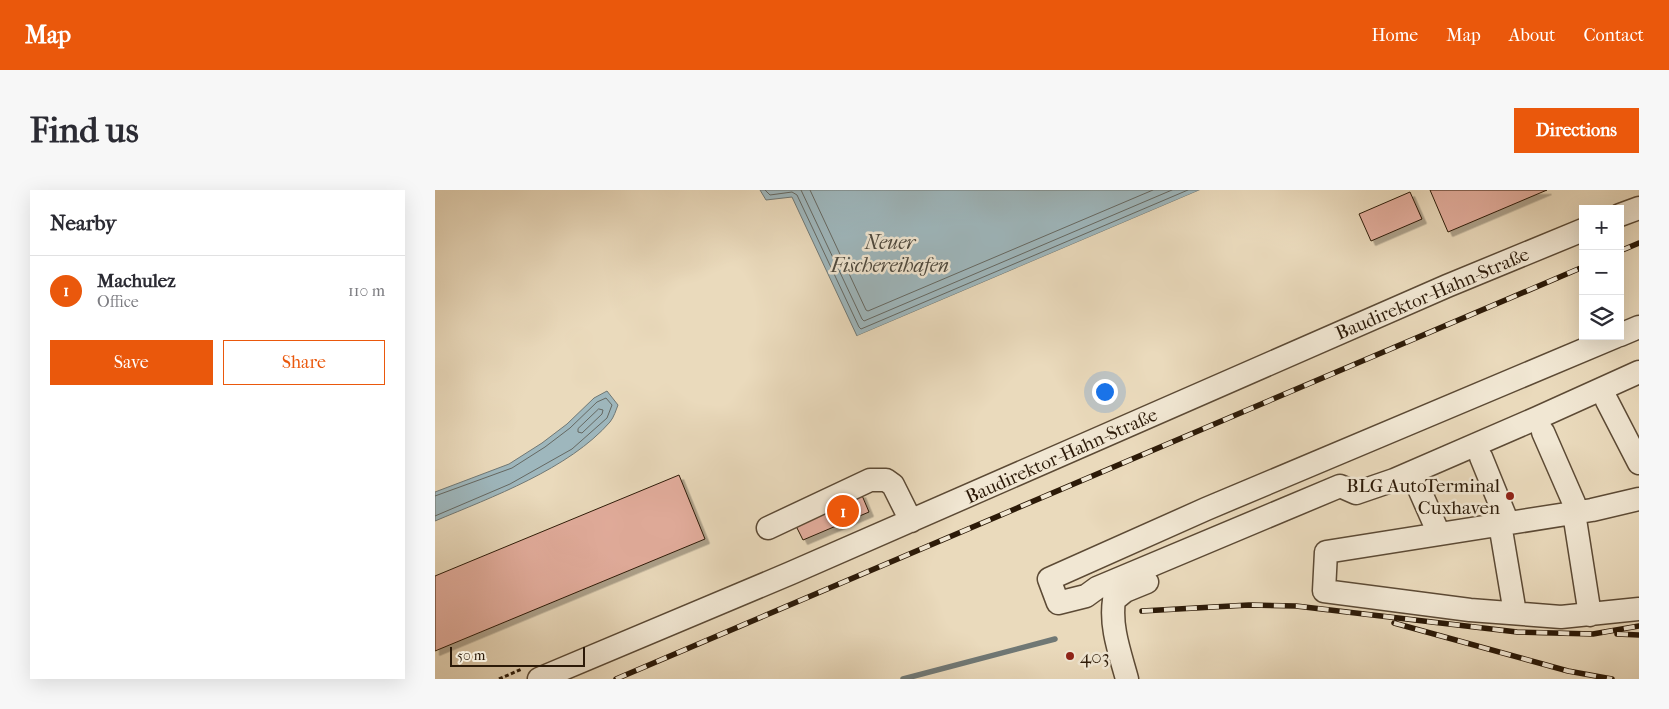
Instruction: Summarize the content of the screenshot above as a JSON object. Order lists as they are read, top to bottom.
{
  "streets": {
    "street": ["Baudirektor-Hahn-Straße"]
  },
  "water": ["Neuer Fischereihafen"],
  "places": ["BLG AutoTerminal Cuxhaven", "403"],
  "scale_bar": "50 m",
  "page": {
    "header": "Map",
    "nav": [
      "Home",
      "Map",
      "About",
      "Contact"
    ],
    "buttons": [
      "Directions",
      ["Save", "Share"]
    ],
    "title": "Find us",
    "heading": "Nearby",
    "map_buttons": ["+", "−"],
    "list": [
      {
        "mark": "1",
        "name": "Machulez",
        "note": "Office",
        "value": "110 m"
      }
    ],
    "pins": "1",
    "scale": "50 m"
  }
}
